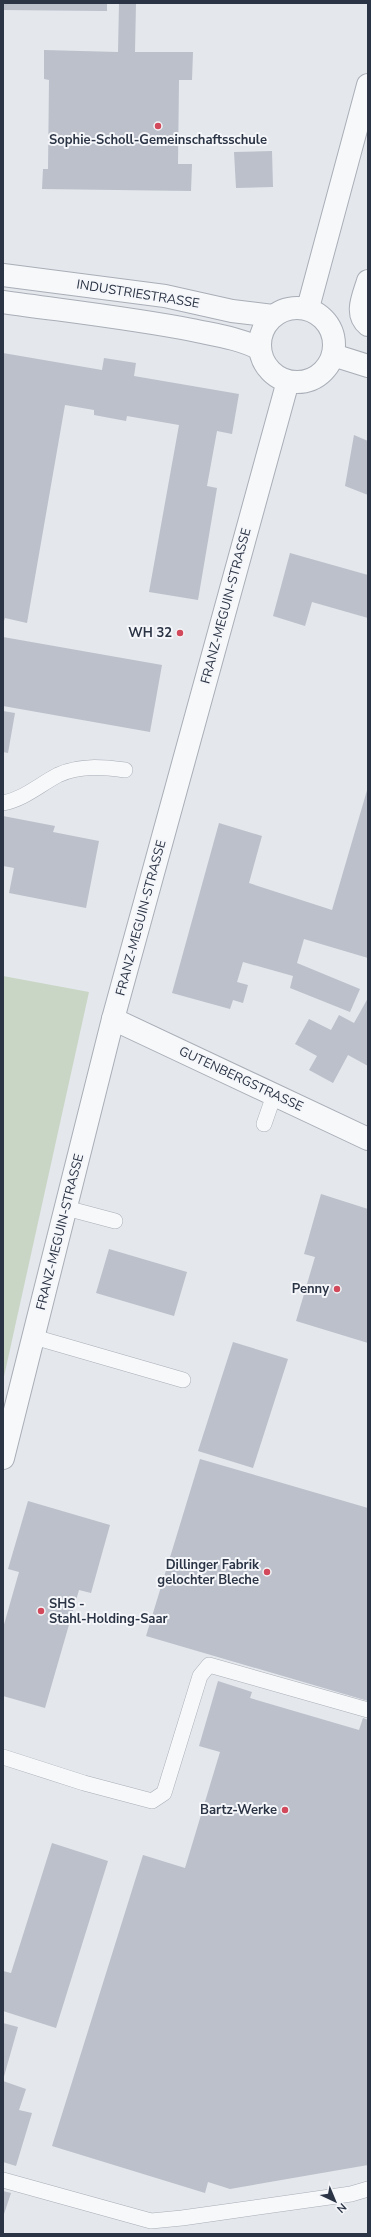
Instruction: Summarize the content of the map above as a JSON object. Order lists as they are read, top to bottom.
{
  "streets": {
    "street": ["INDUSTRIESTRASSE", "FRANZ-MEGUIN-STRASSE", "GUTENBERGSTRASSE"]
  },
  "crossings": [
    ["INDUSTRIESTRASSE", "FRANZ-MEGUIN-STRASSE"],
    ["FRANZ-MEGUIN-STRASSE", "GUTENBERGSTRASSE"]
  ],
  "places": [
    "Sophie-Scholl-Gemeinschaftsschule",
    "WH 32",
    "Penny",
    "Dillinger Fabrik gelochter Bleche",
    "SHS - Stahl-Holding-Saar",
    "Bartz-Werke"
  ],
  "north": "bottom right"
}
